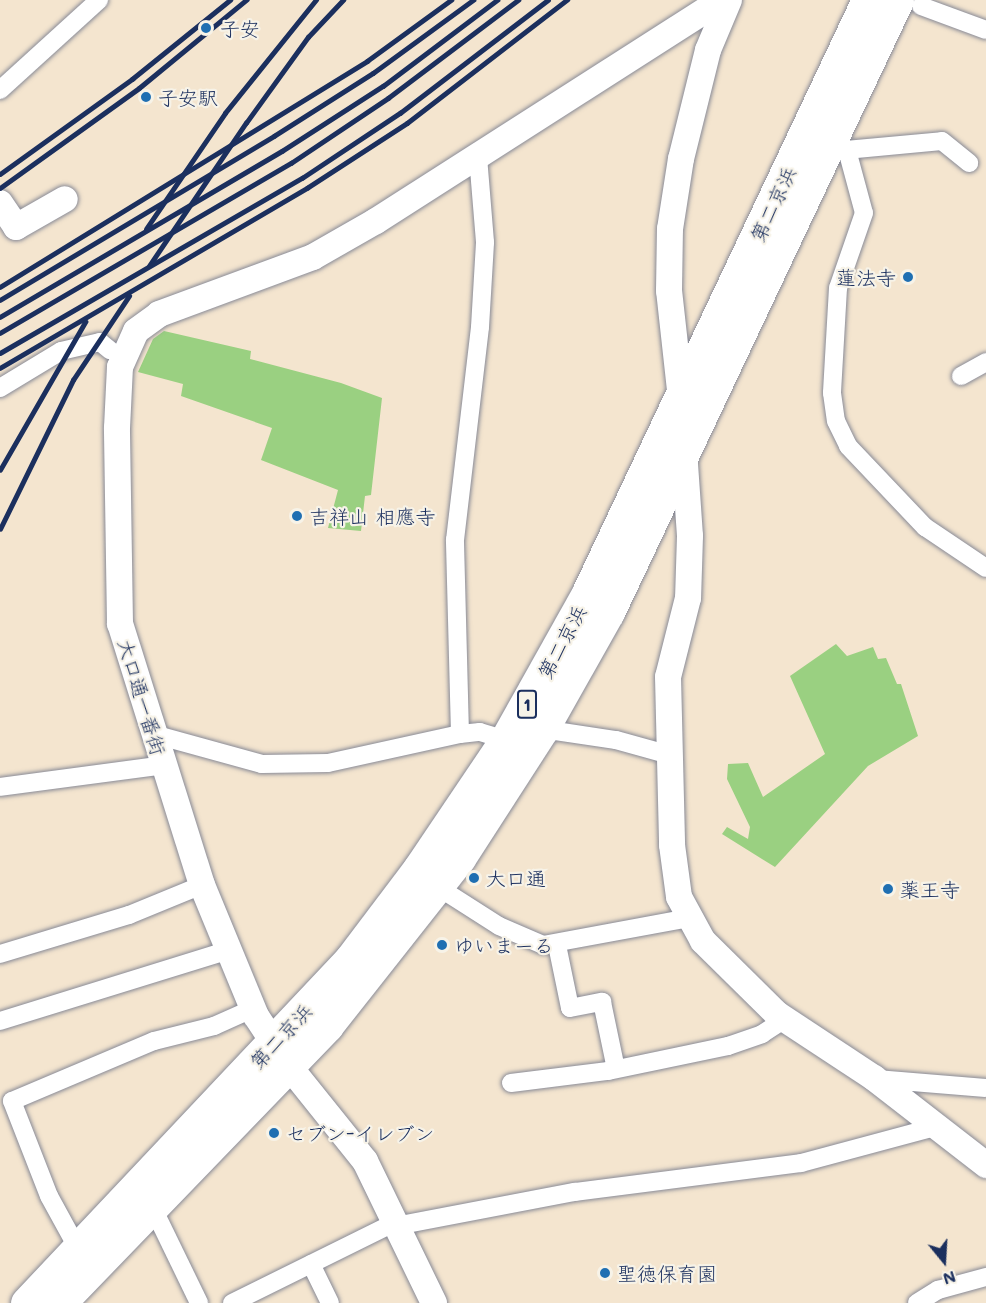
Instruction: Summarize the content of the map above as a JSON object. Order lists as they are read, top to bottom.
{
  "streets": {
    "highway": ["第二京浜", "1"],
    "street": ["大口通一番街"]
  },
  "crossings": [
    ["第二京浜", "大口通一番街"]
  ],
  "places": [
    "子安",
    "子安駅",
    "蓮法寺",
    "吉祥山 相應寺",
    "大口通",
    "薬王寺",
    "ゆいまーる",
    "セブン-イレブン",
    "聖徳保育園"
  ],
  "north": "bottom"
}
